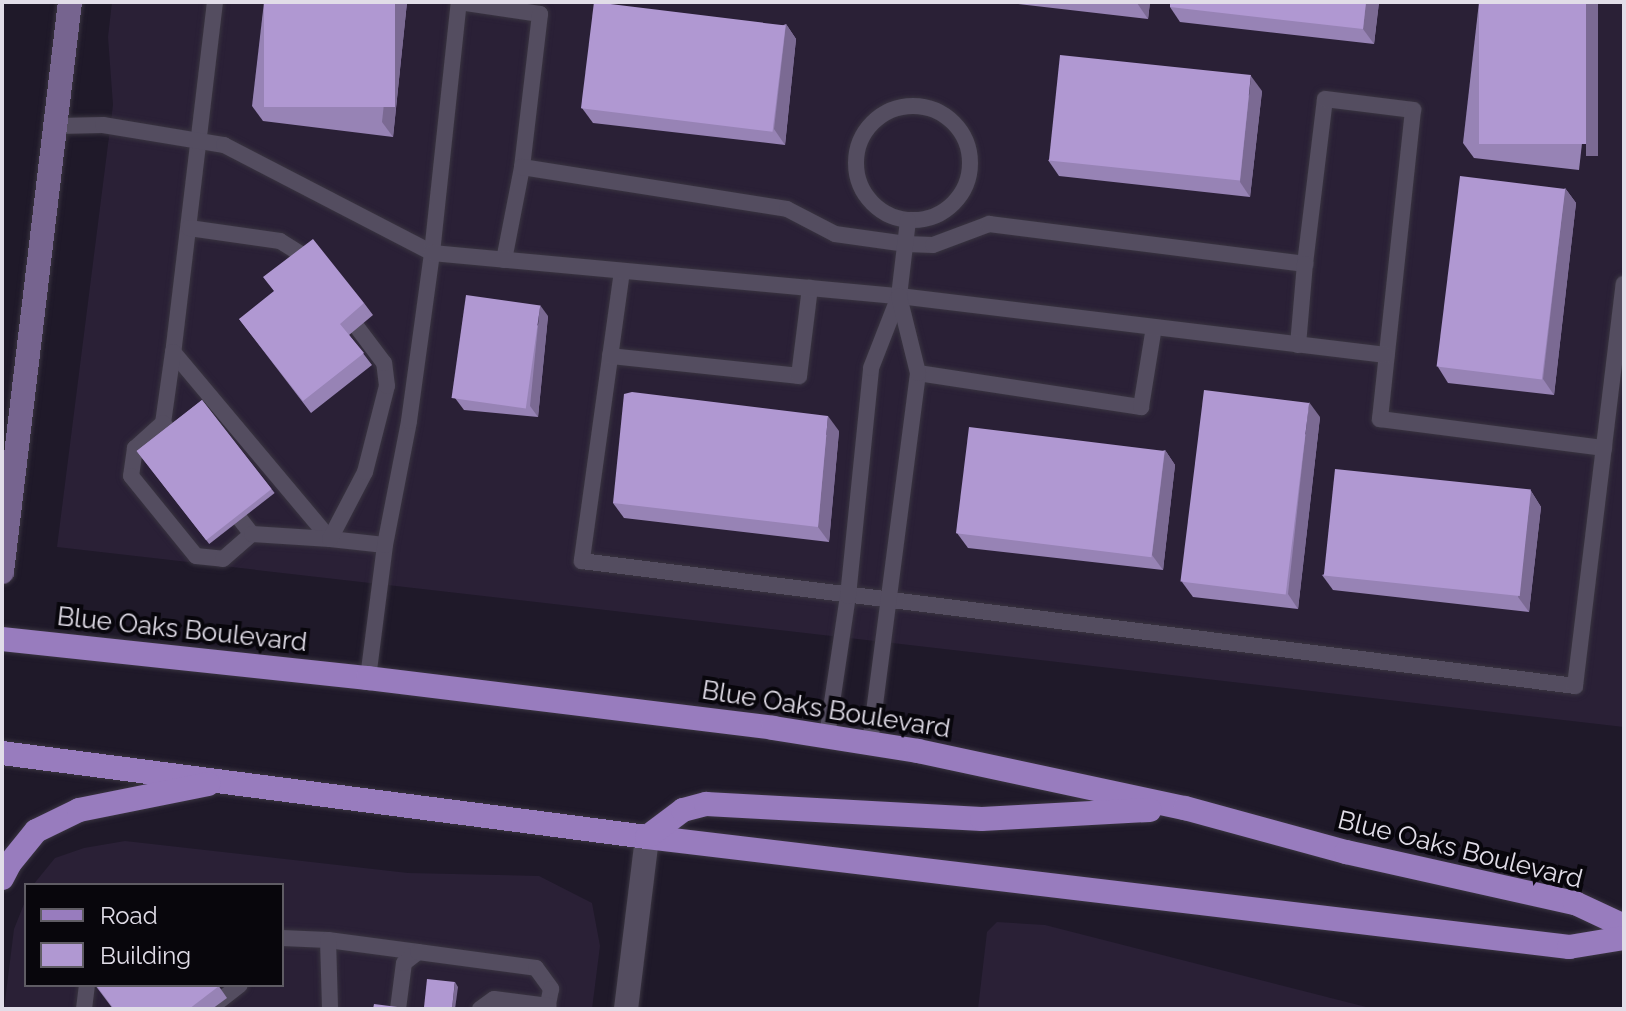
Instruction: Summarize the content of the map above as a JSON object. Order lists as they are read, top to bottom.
{
  "streets": {
    "main road": ["Blue Oaks Boulevard"]
  },
  "legend": ["Road", "Building"]
}
